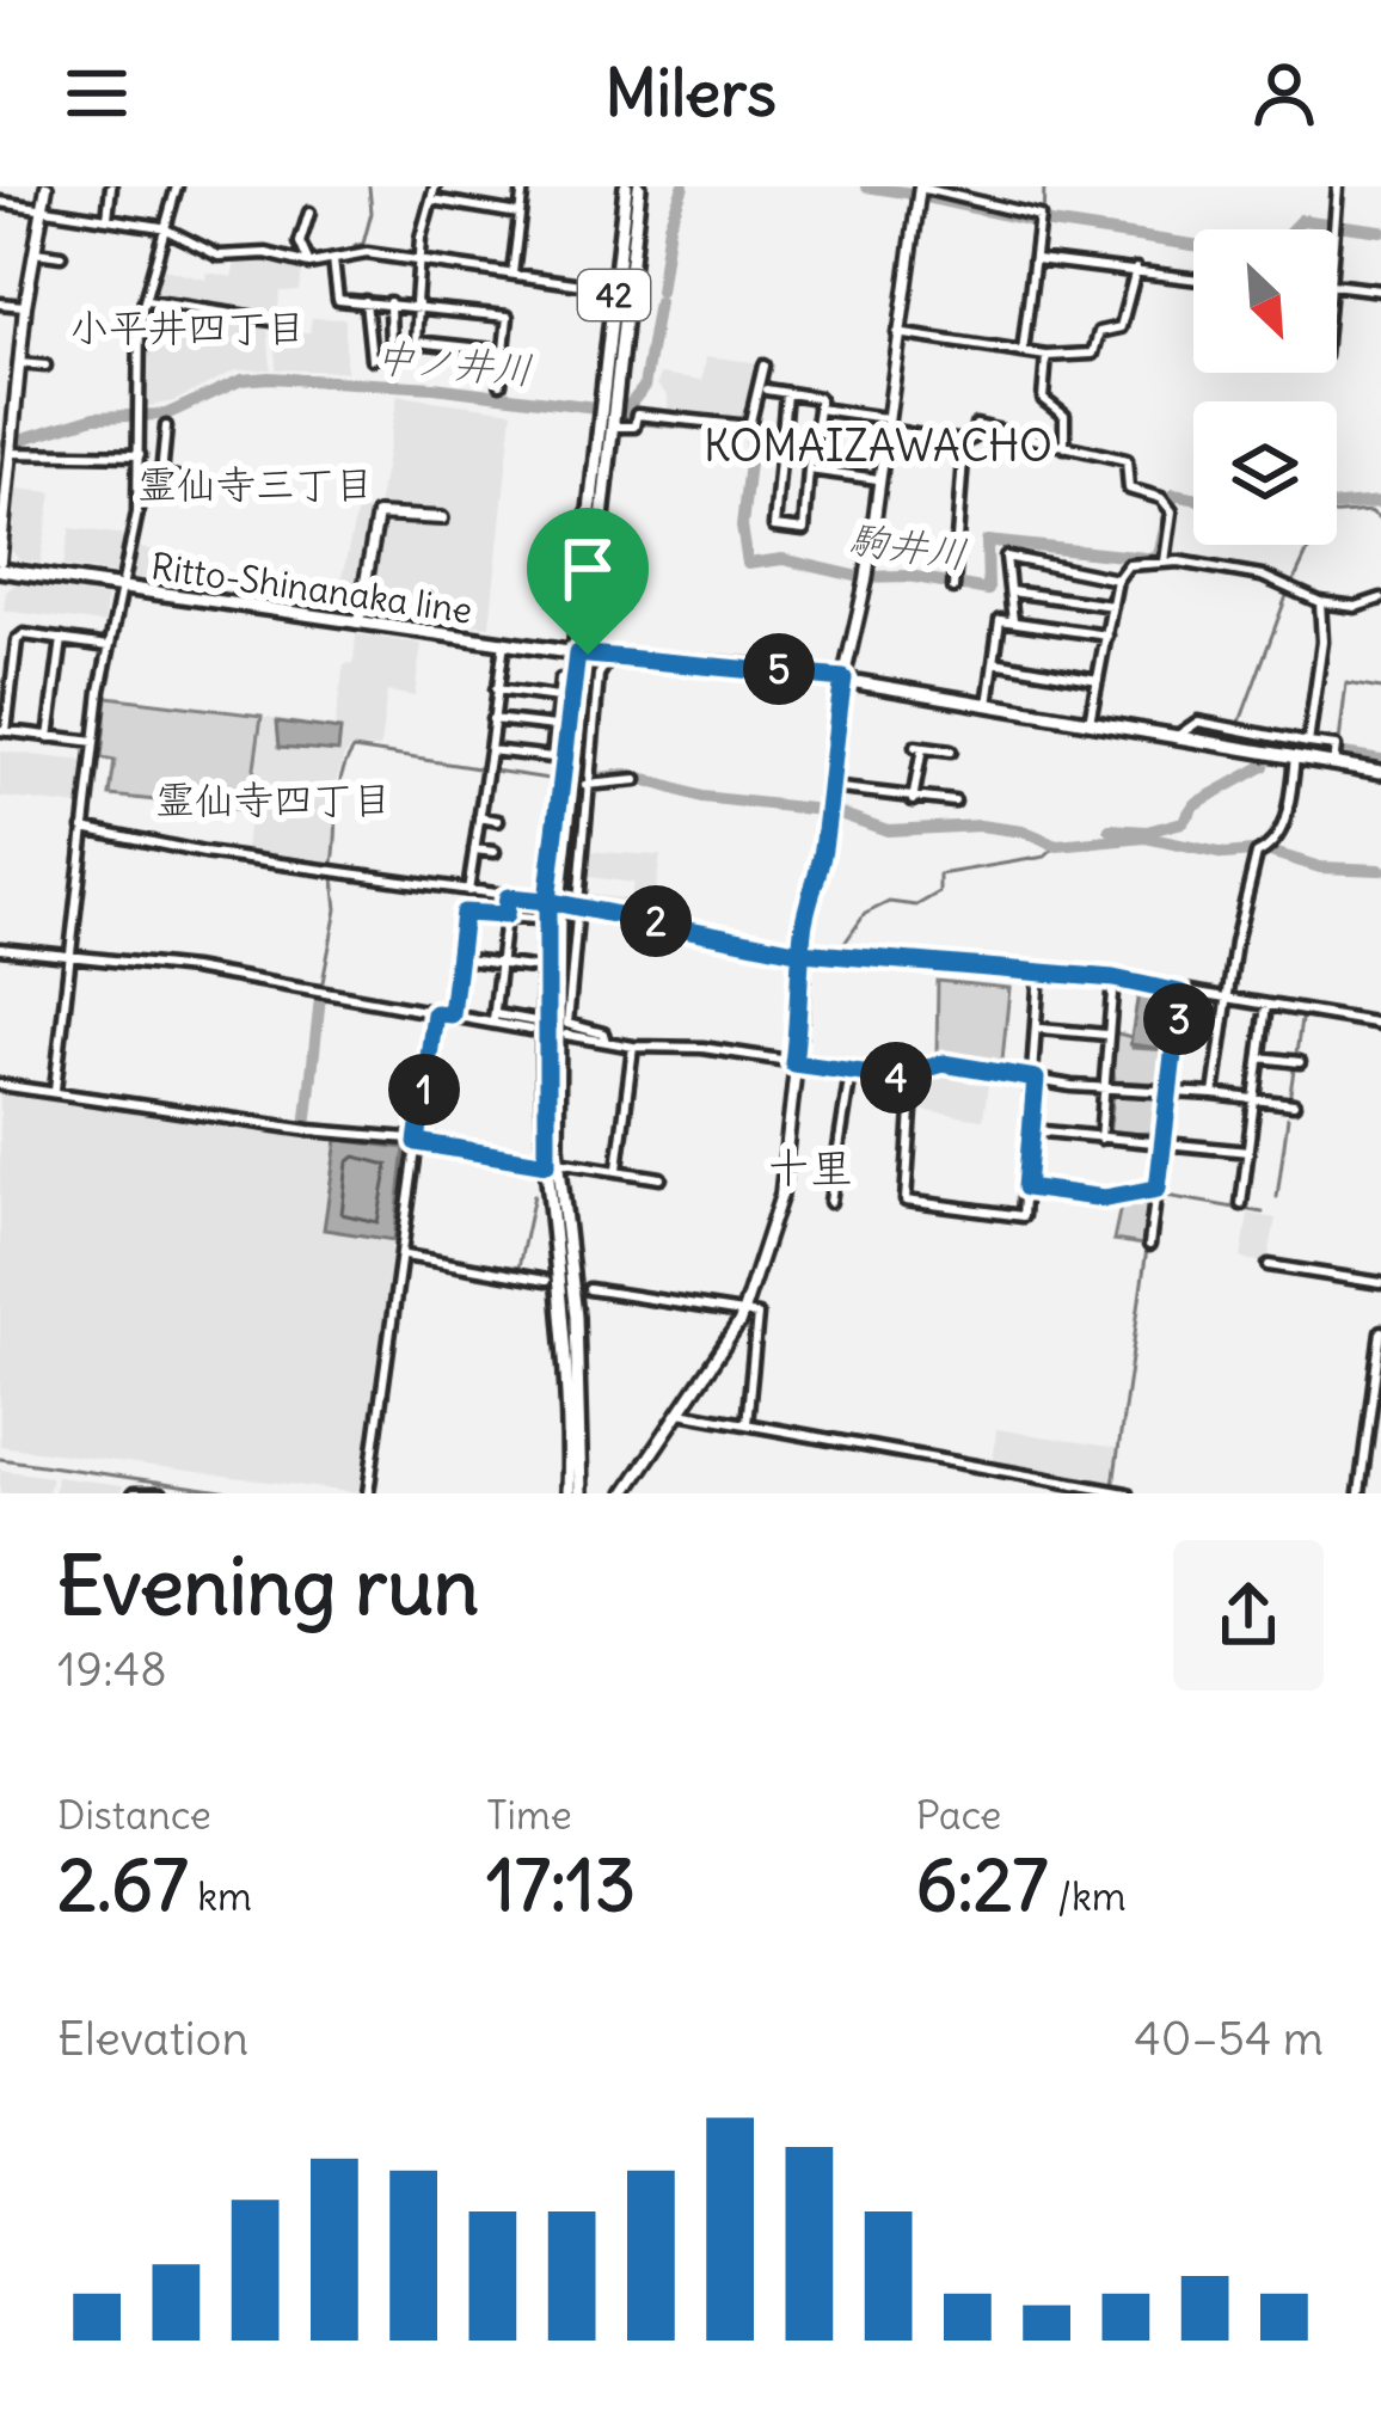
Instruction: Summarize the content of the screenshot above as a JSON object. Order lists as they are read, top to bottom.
{
  "streets": {
    "main road": ["42", "Ritto-Shinanaka line"]
  },
  "crossings": [
    ["42", "Ritto-Shinanaka line"]
  ],
  "districts": [
    "小平井四丁目",
    "KOMAIZAWACHO",
    "霊仙寺三丁目",
    "霊仙寺四丁目",
    "十里"
  ],
  "water": ["中ノ井川", "駒井川"],
  "north": "bottom right",
  "page": {
    "header": "Milers",
    "pins": [
      "5",
      "2",
      "3",
      "4",
      "1"
    ],
    "heading": ["Evening run", "19:48"],
    "stats": [
      ["Distance", "2.67 km"],
      ["Time", "17:13"],
      ["Pace", "6:27 /km"]
    ],
    "chart": ["Elevation", "40–54 m"]
  }
}
